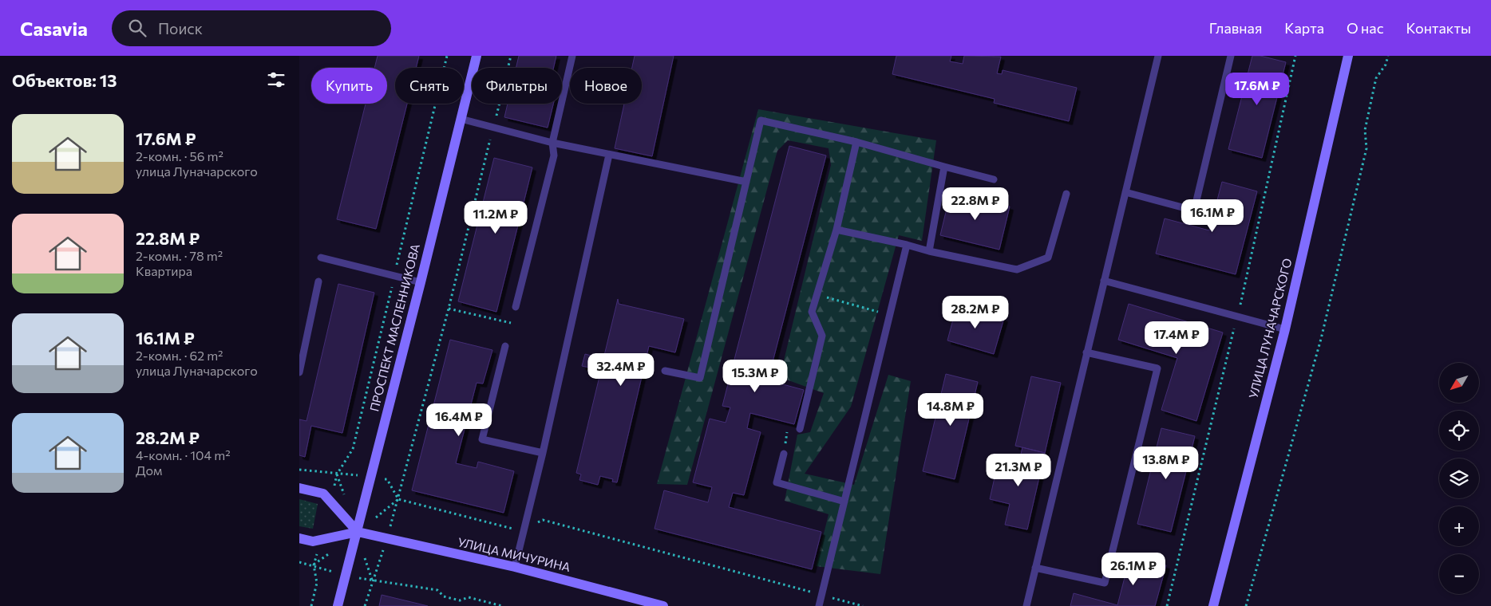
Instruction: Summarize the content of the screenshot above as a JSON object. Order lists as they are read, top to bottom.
{
  "streets": {
    "main road": ["ПРОСПЕКТ МАСЛЕННИКОВА", "УЛИЦА ЛУНАЧАРСКОГО", "УЛИЦА МИЧУРИНА"]
  },
  "crossings": [
    ["ПРОСПЕКТ МАСЛЕННИКОВА", "УЛИЦА МИЧУРИНА"]
  ],
  "north": "bottom left",
  "page": {
    "header": "Casavia",
    "search": "Поиск",
    "nav": [
      "Главная",
      "Карта",
      "О нас",
      "Контакты"
    ],
    "heading": "Объектов: 13",
    "chip": [
      "Купить",
      "Снять",
      "Фильтры",
      "Новое"
    ],
    "price": [
      "17.6M ₽",
      "22.8M ₽",
      "16.1M ₽",
      "11.2M ₽",
      "28.2M ₽",
      "17.4M ₽",
      "32.4M ₽",
      "15.3M ₽",
      "14.8M ₽",
      "16.4M ₽",
      "13.8M ₽",
      "21.3M ₽",
      "26.1M ₽"
    ],
    "list": [
      {
        "name": "17.6M ₽",
        "note": "2-комн. · 56 m² · улица Луначарского"
      },
      {
        "name": "22.8M ₽",
        "note": "2-комн. · 78 m² · Квартира"
      },
      {
        "name": "16.1M ₽",
        "note": "2-комн. · 62 m² · улица Луначарского"
      },
      {
        "name": "28.2M ₽",
        "note": "4-комн. · 104 m² · Дом"
      }
    ],
    "map_buttons": ["+", "−"]
  }
}
